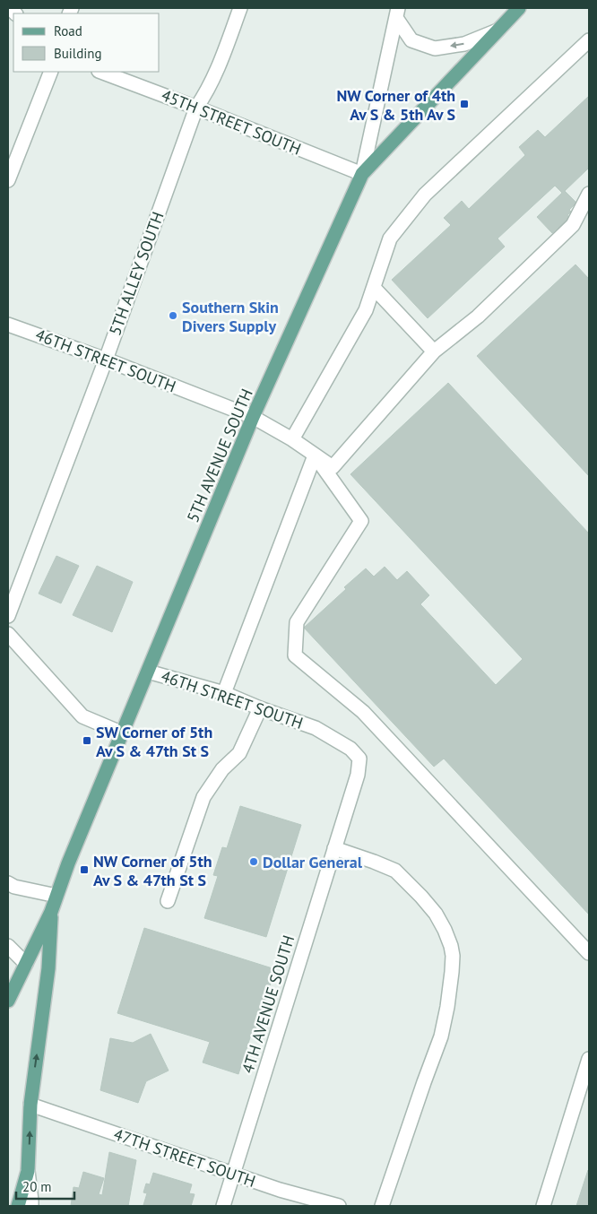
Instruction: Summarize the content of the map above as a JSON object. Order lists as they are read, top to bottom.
{
  "streets": {
    "main road": ["5TH AVENUE SOUTH"],
    "street": [
      "45TH STREET SOUTH",
      "5TH ALLEY SOUTH",
      "46TH STREET SOUTH",
      "4TH AVENUE SOUTH",
      "47TH STREET SOUTH"
    ]
  },
  "crossings": [
    ["45TH STREET SOUTH", "5TH ALLEY SOUTH"],
    ["45TH STREET SOUTH", "5TH AVENUE SOUTH"],
    ["5TH ALLEY SOUTH", "46TH STREET SOUTH"],
    ["46TH STREET SOUTH", "5TH AVENUE SOUTH"],
    ["46TH STREET SOUTH", "4TH AVENUE SOUTH"],
    ["5TH AVENUE SOUTH", "47TH STREET SOUTH"],
    ["4TH AVENUE SOUTH", "47TH STREET SOUTH"]
  ],
  "places": {
    "transit": ["NW Corner of 4th Av S & 5th Av S", "SW Corner of 5th Av S & 47th St S", "NW Corner of 5th Av S & 47th St S"],
    "other": ["Southern Skin Divers Supply", "Dollar General"]
  },
  "legend": ["Road", "Building"],
  "scale_bar": "20 m"
}
